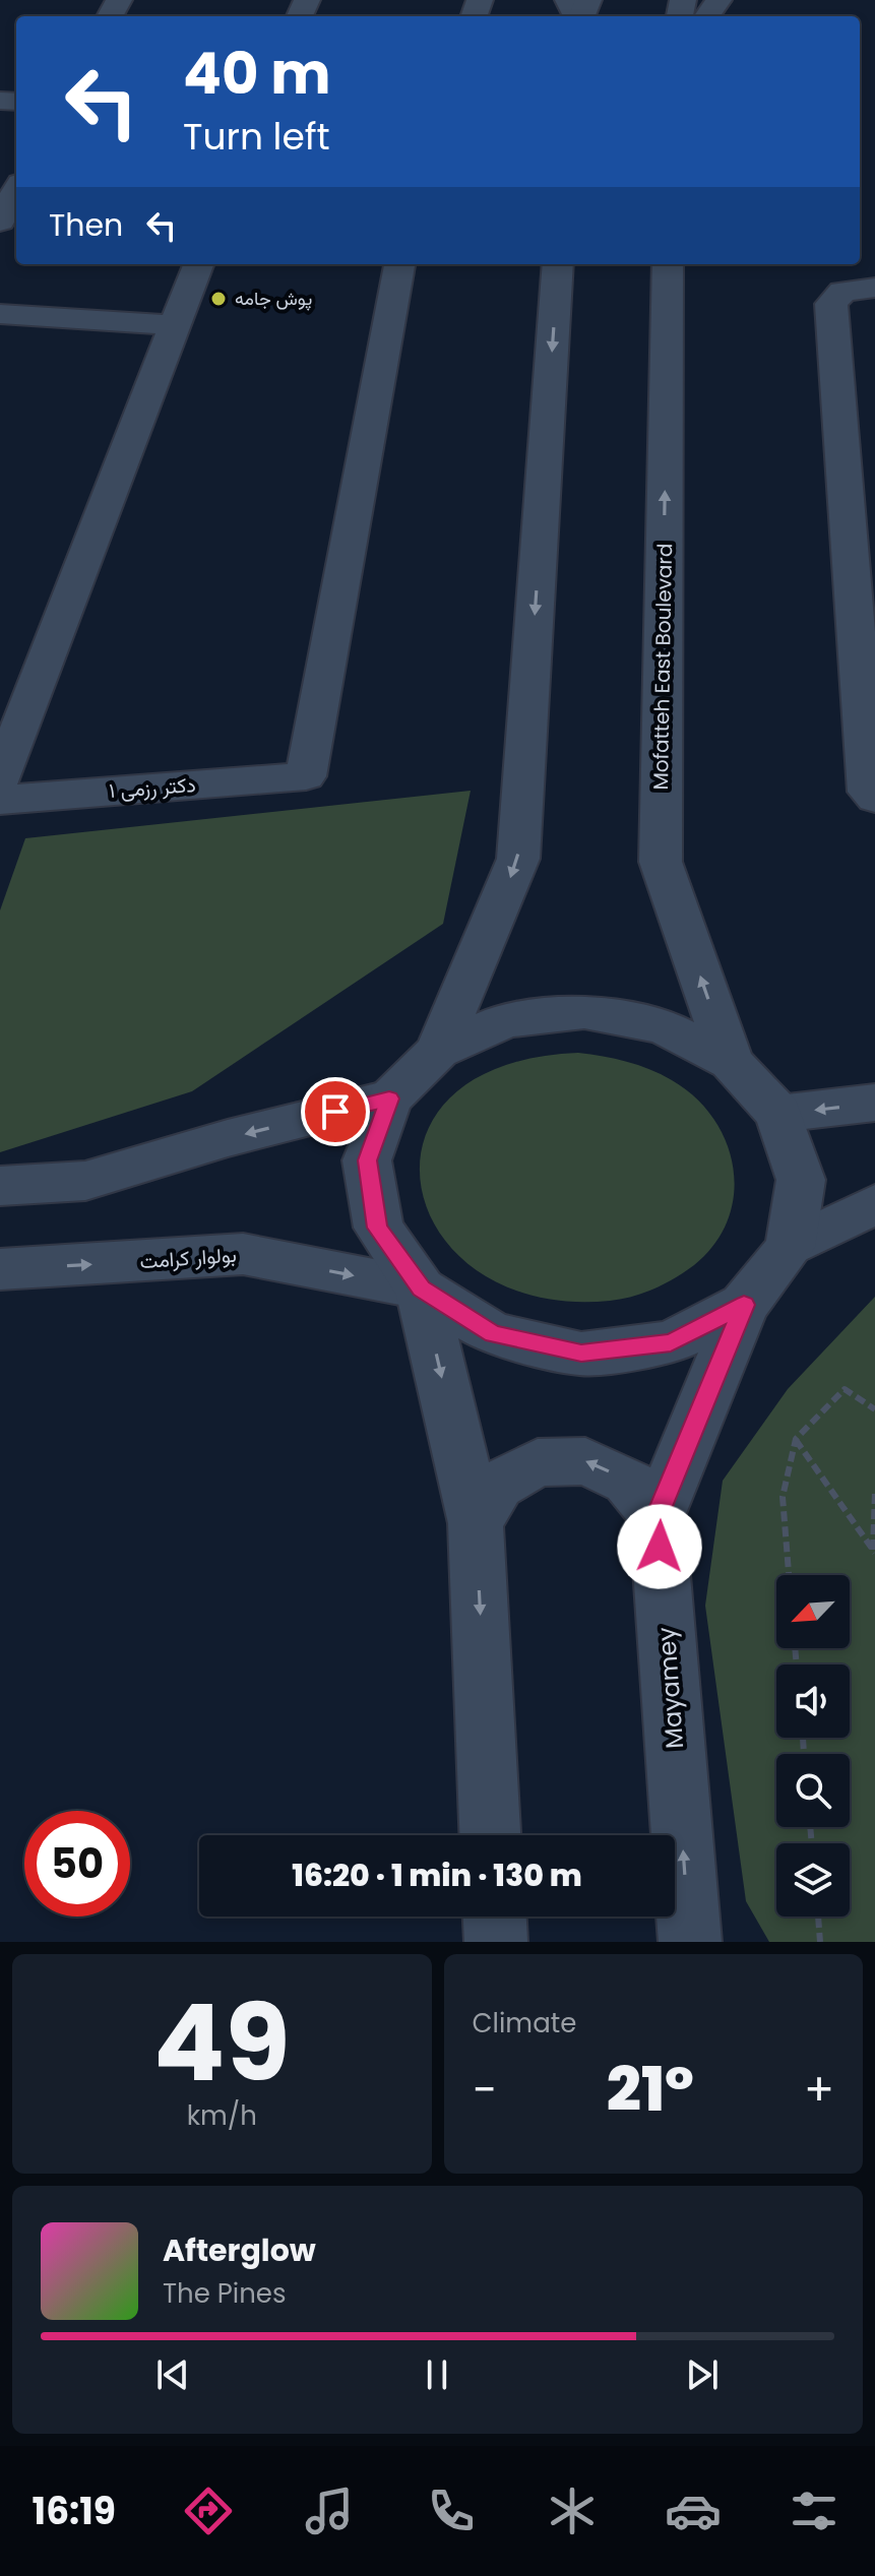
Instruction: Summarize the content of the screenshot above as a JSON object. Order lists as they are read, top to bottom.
{
  "streets": {
    "main road": [
      "Mofatteh East Boulevard",
      "دکتر رزمی ۱",
      "بولوار کرامت",
      "Mayamey"
    ]
  },
  "places": ["پوش جامه"],
  "north": "bottom left",
  "page": {
    "turn": ["40 m", "Turn left"],
    "then": "Then",
    "limit": "50",
    "trip": "16:20 · 1 min · 130 m",
    "tile": [
      ["49", "km/h"],
      "Climate"
    ],
    "heat": ["−", "21°", "+"],
    "song": ["Afterglow", "The Pines"],
    "tabs": "16:19"
  }
}
